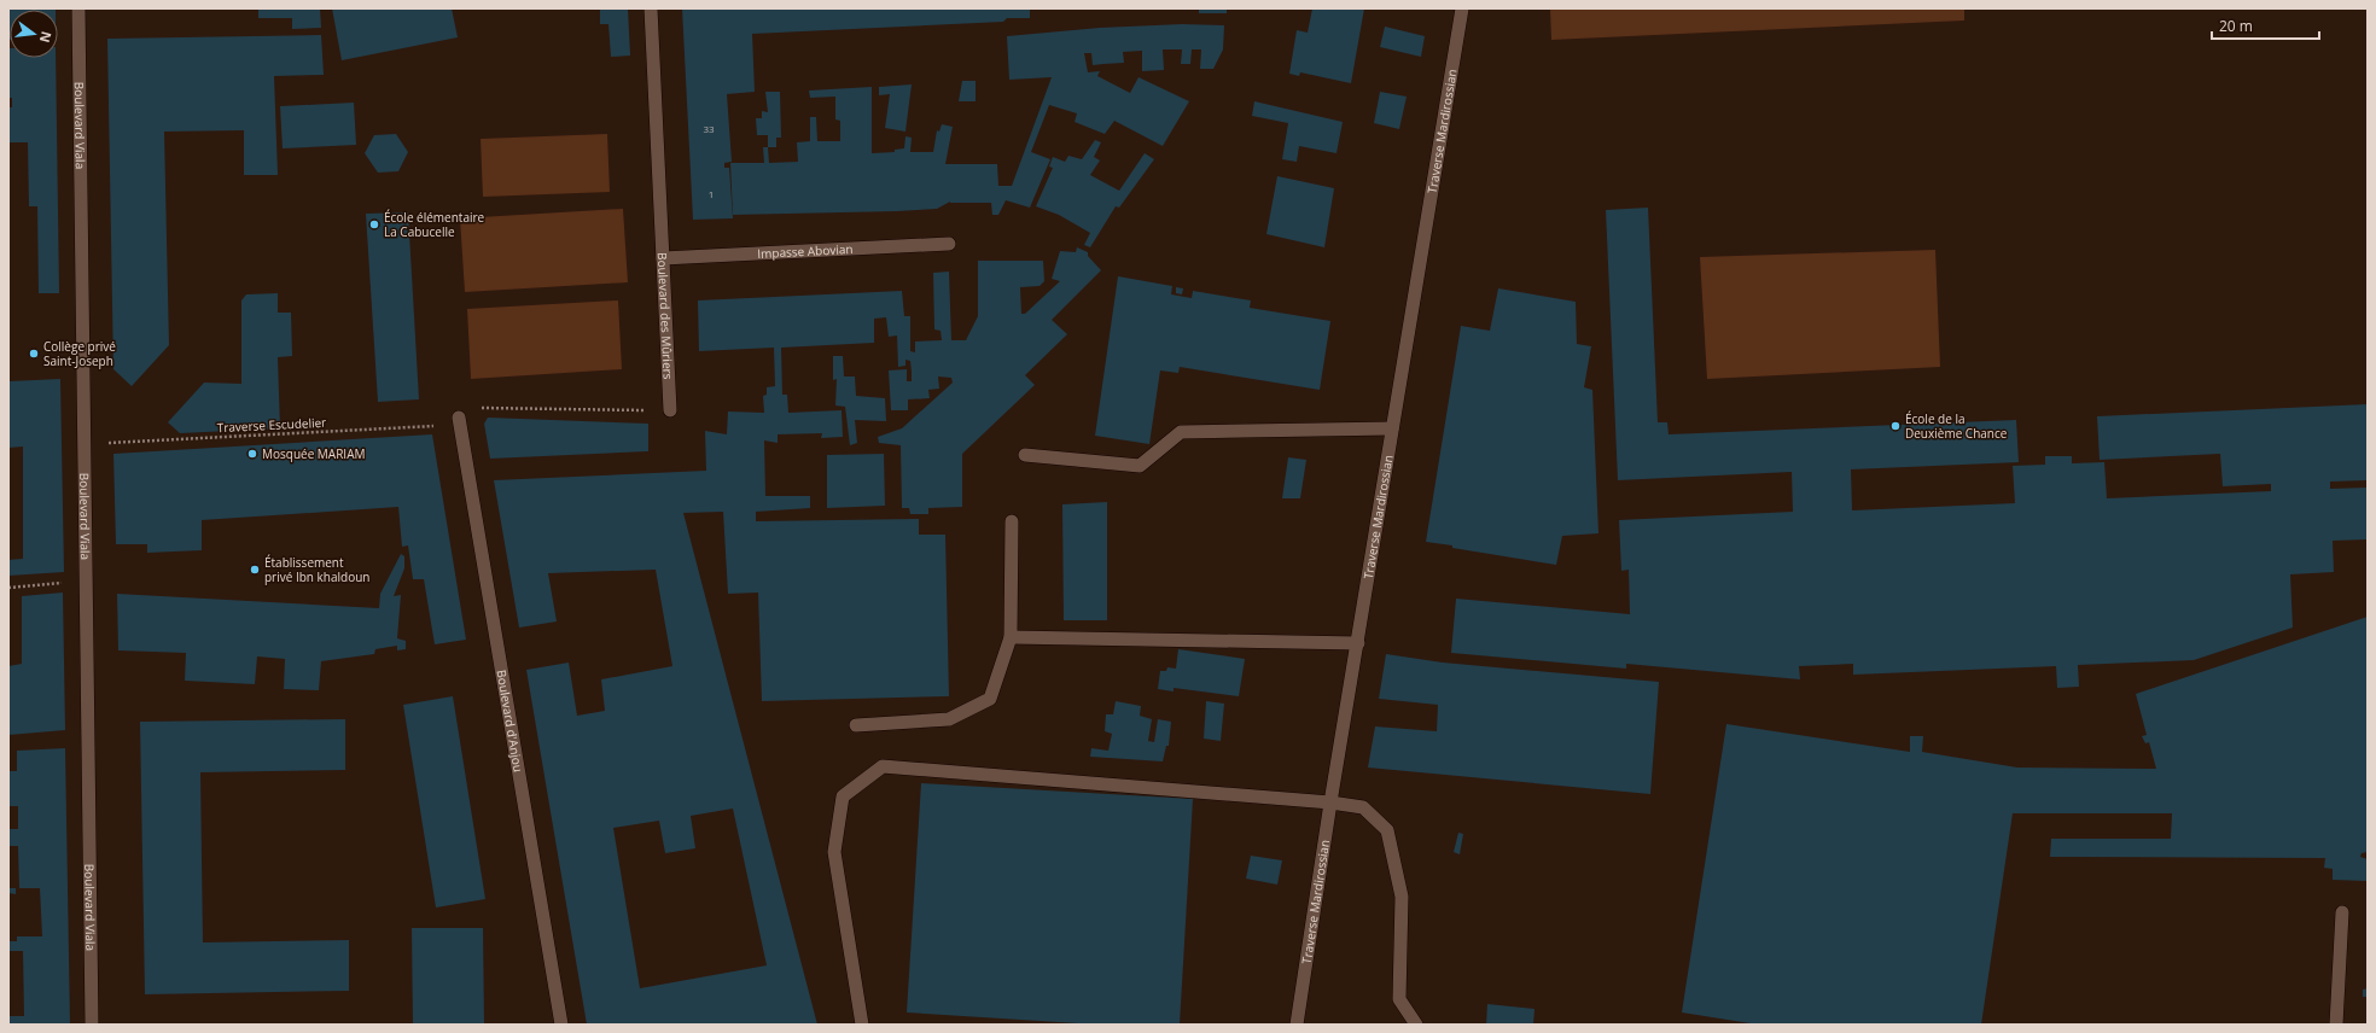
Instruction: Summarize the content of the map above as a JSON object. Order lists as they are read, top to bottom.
{
  "streets": {
    "street": [
      "Boulevard Viala",
      "Traverse Mardirossian",
      "Impasse Abovian",
      "Boulevard des Mûriers",
      "Boulevard d'Anjou"
    ],
    "path": ["Traverse Escudelier"]
  },
  "crossings": [
    ["Boulevard Viala", "Traverse Escudelier"],
    ["Impasse Abovian", "Boulevard des Mûriers"],
    ["Traverse Escudelier", "Boulevard d'Anjou"]
  ],
  "places": [
    "École élémentaire La Cabucelle",
    "Collège privé Saint-Joseph",
    "École de la Deuxième Chance",
    "Mosquée MARIAM",
    "Établissement privé Ibn khaldoun"
  ],
  "house_numbers": ["33", "1"],
  "scale_bar": "20 m",
  "north": "right"
}
